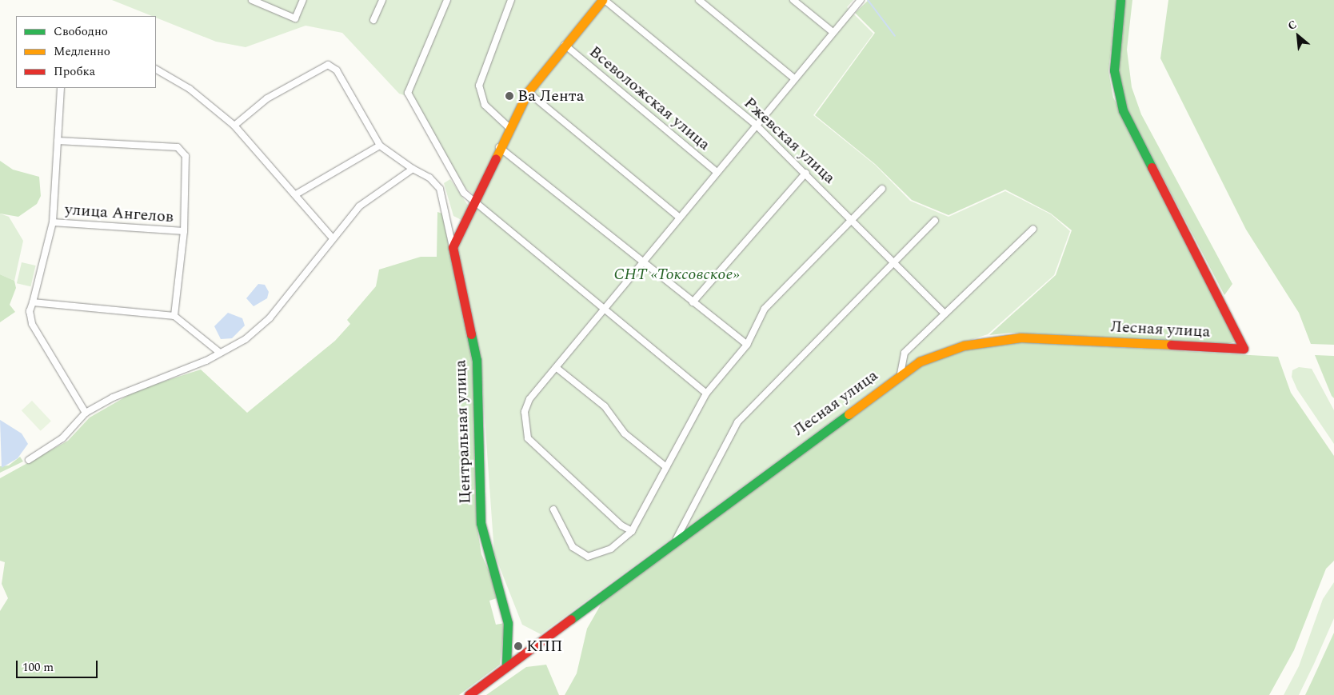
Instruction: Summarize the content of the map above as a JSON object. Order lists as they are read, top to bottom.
{
  "streets": {
    "street": [
      "Всеволожская улица",
      "Ржевская улица",
      "улица Ангелов",
      "Лесная улица",
      "Центральная улица"
    ]
  },
  "crossings": [
    ["Лесная улица", "Центральная улица"]
  ],
  "parks": ["СНТ «Токсовское»"],
  "places": ["Ва Лента", "КПП"],
  "legend": ["Свободно", "Медленно", "Пробка"],
  "scale_bar": "100 m",
  "north": "top left"
}
